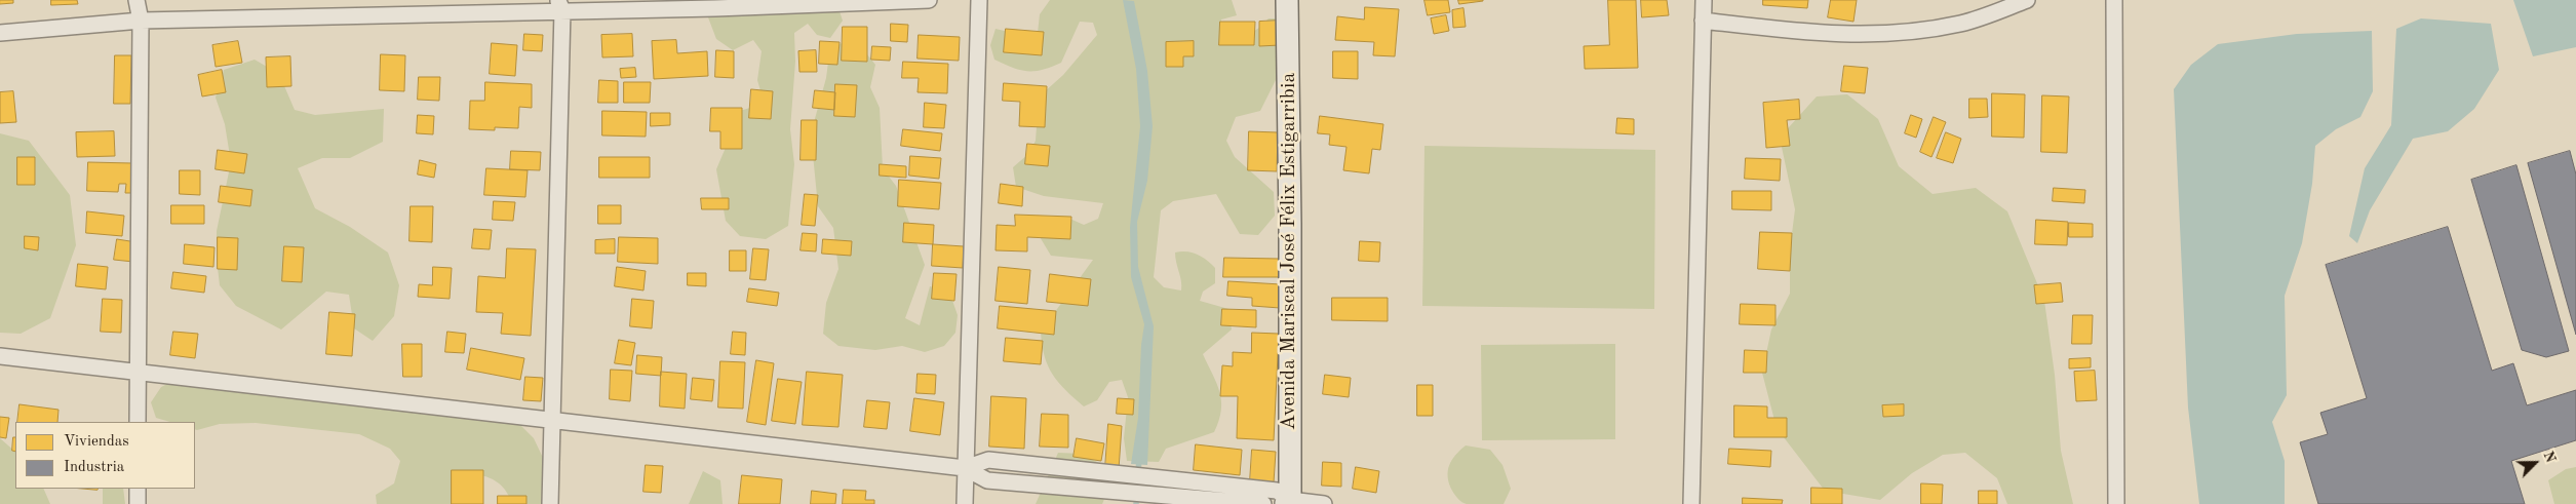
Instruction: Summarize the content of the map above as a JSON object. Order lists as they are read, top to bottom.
{
  "streets": {
    "main road": ["Avenida Mariscal José Félix Estigarribia"]
  },
  "legend": ["Viviendas", "Industria"],
  "north": "top right"
}
